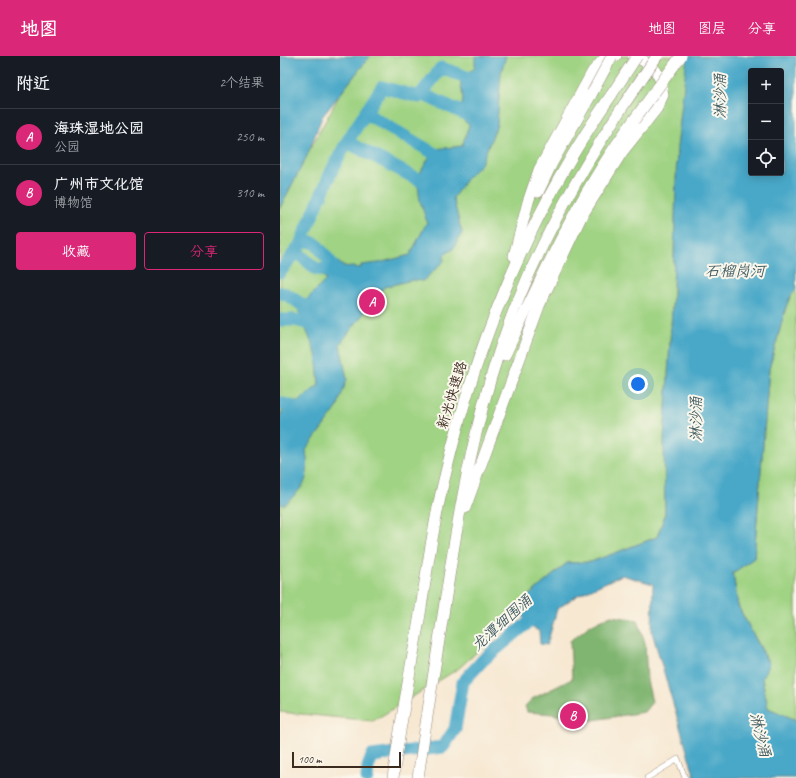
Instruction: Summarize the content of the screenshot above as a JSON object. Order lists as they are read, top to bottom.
{
  "streets": {
    "highway": ["新光快速路"]
  },
  "water": ["淋沙涌", "石榴岗河", "龙潭细围涌"],
  "scale_bar": "100 m",
  "page": {
    "header": "地图",
    "nav": ["地图", "图层", "分享"],
    "heading": ["附近", "2个结果"],
    "map_buttons": ["+", "−"],
    "list": [
      {
        "mark": "A",
        "name": "海珠湿地公园",
        "note": "公园",
        "value": "250 m"
      },
      {
        "mark": "B",
        "name": "广州市文化馆",
        "note": "博物馆",
        "value": "310 m"
      }
    ],
    "buttons": ["收藏", "分享"],
    "pins": ["A", "B"],
    "scale": "100 m"
  }
}
